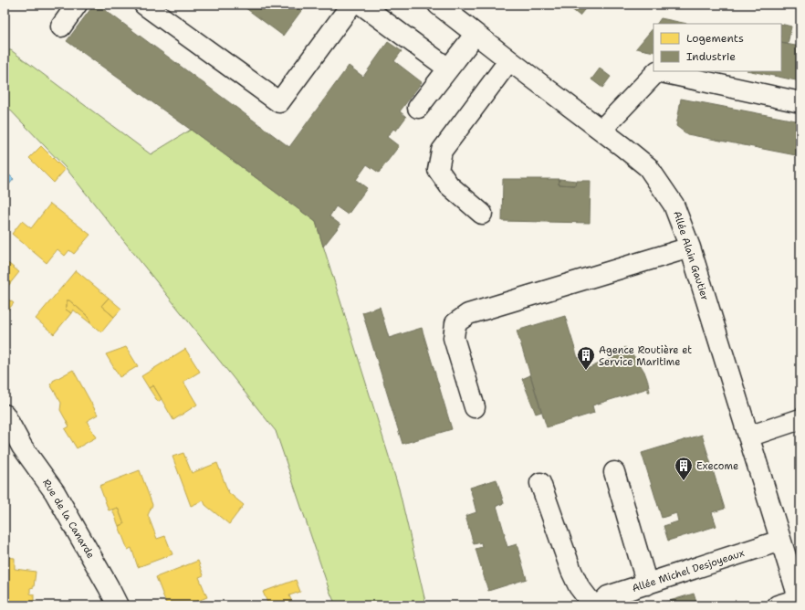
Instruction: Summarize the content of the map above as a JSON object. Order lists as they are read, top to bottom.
{
  "streets": {
    "street": ["Allée Alain Gautier", "Rue de la Canarde", "Allée Michel Desjoyeaux"]
  },
  "crossings": [
    ["Allée Alain Gautier", "Allée Michel Desjoyeaux"]
  ],
  "places": {
    "building": ["Agence Routière et Service Maritime", "Execome"]
  },
  "legend": ["Logements", "Industrie"]
}
